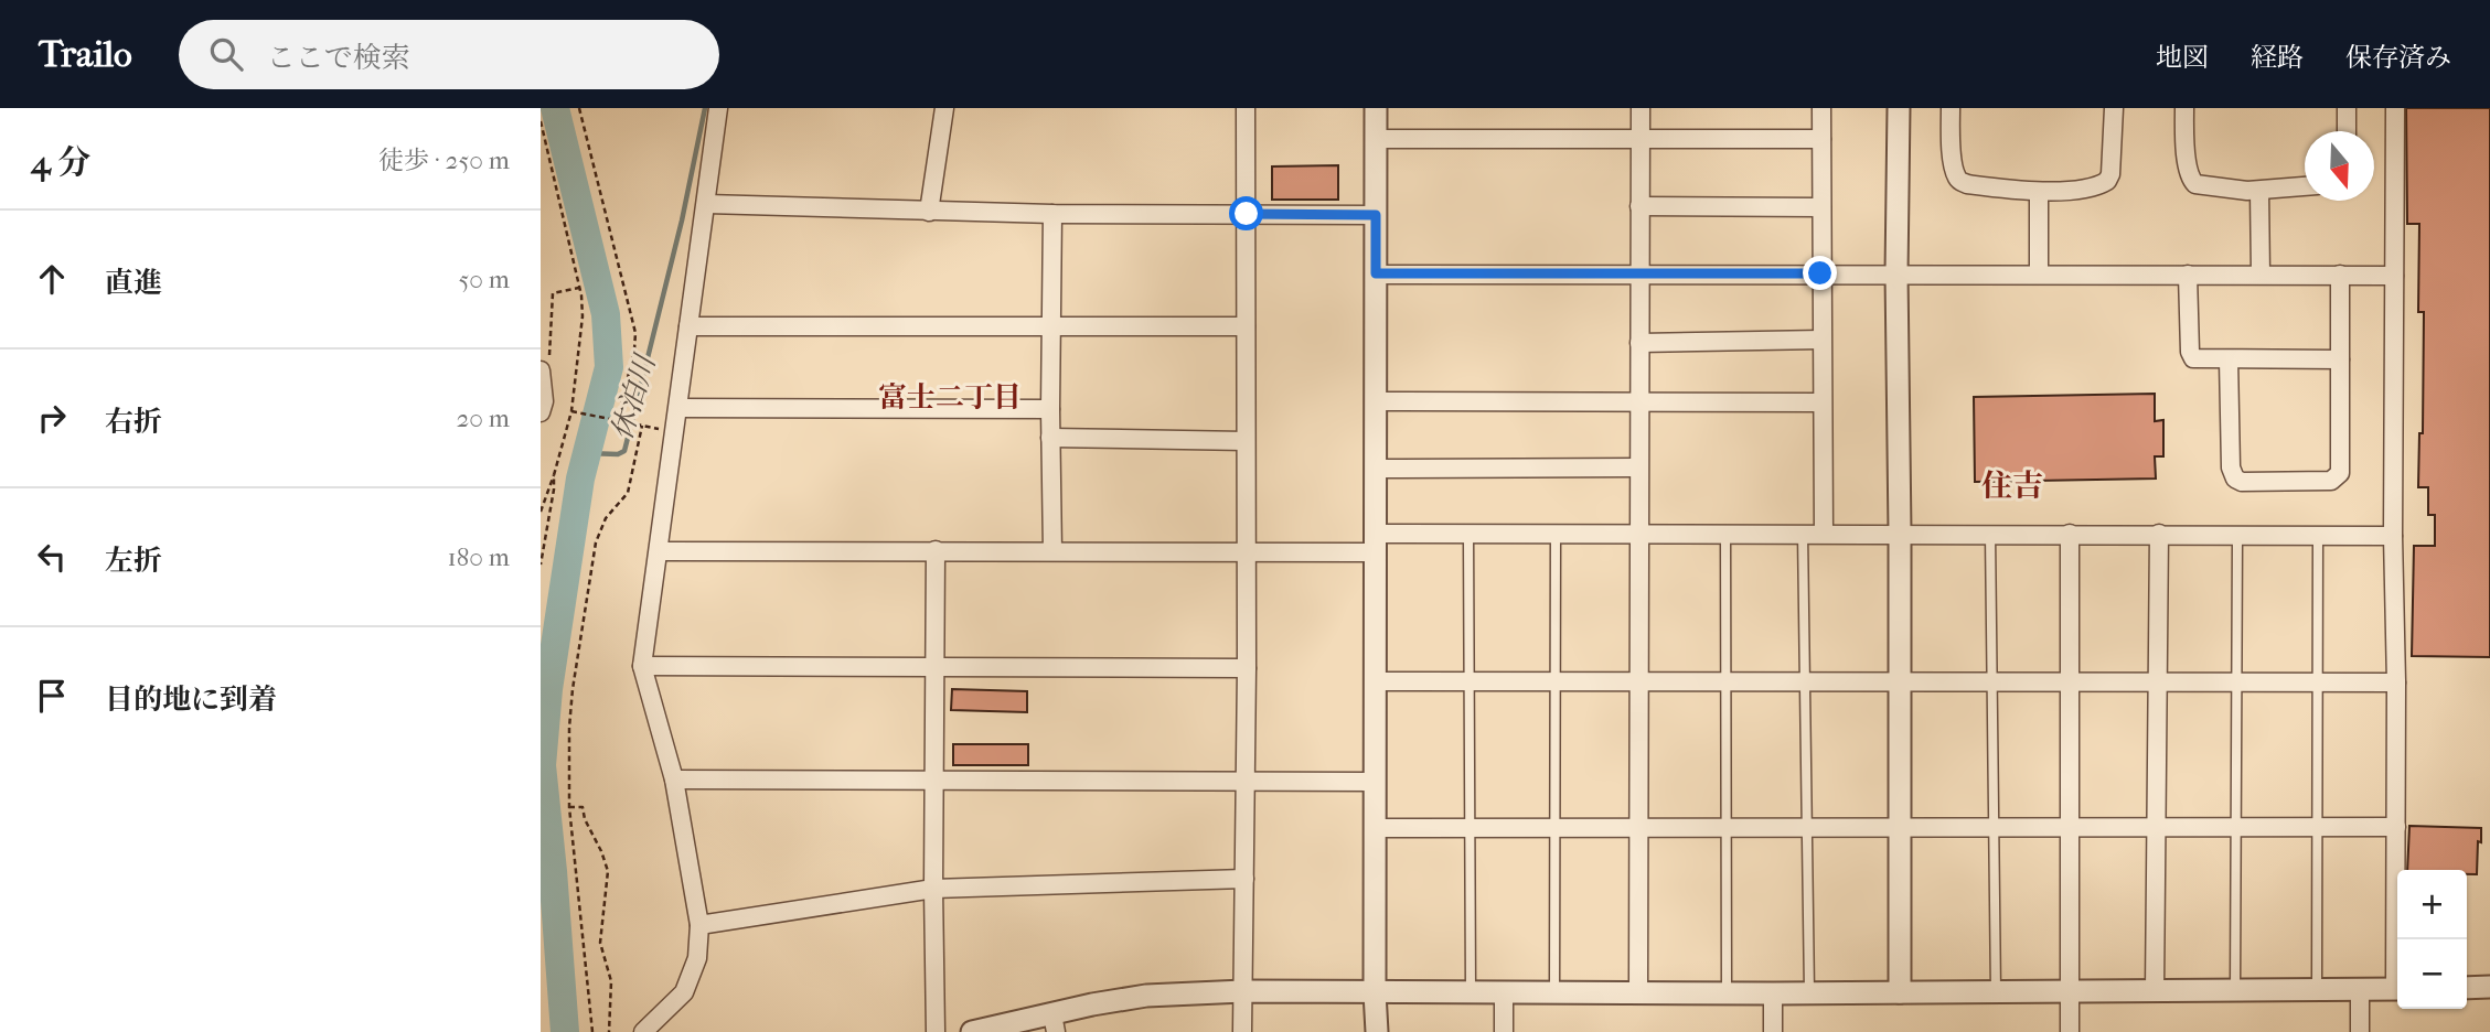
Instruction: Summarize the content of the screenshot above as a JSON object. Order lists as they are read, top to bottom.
{
  "districts": ["富士二丁目", "住吉"],
  "water": ["休泊川"],
  "north": "bottom",
  "page": {
    "header": "Trailo",
    "search": "ここで検索",
    "nav": ["地図", "経路", "保存済み"],
    "heading": ["4 分", "徒歩 · 250 m"],
    "list": [
      ["直進", "50 m"],
      ["右折", "20 m"],
      ["左折", "180 m"],
      "目的地に到着"
    ],
    "map_buttons": ["+", "−"]
  }
}
